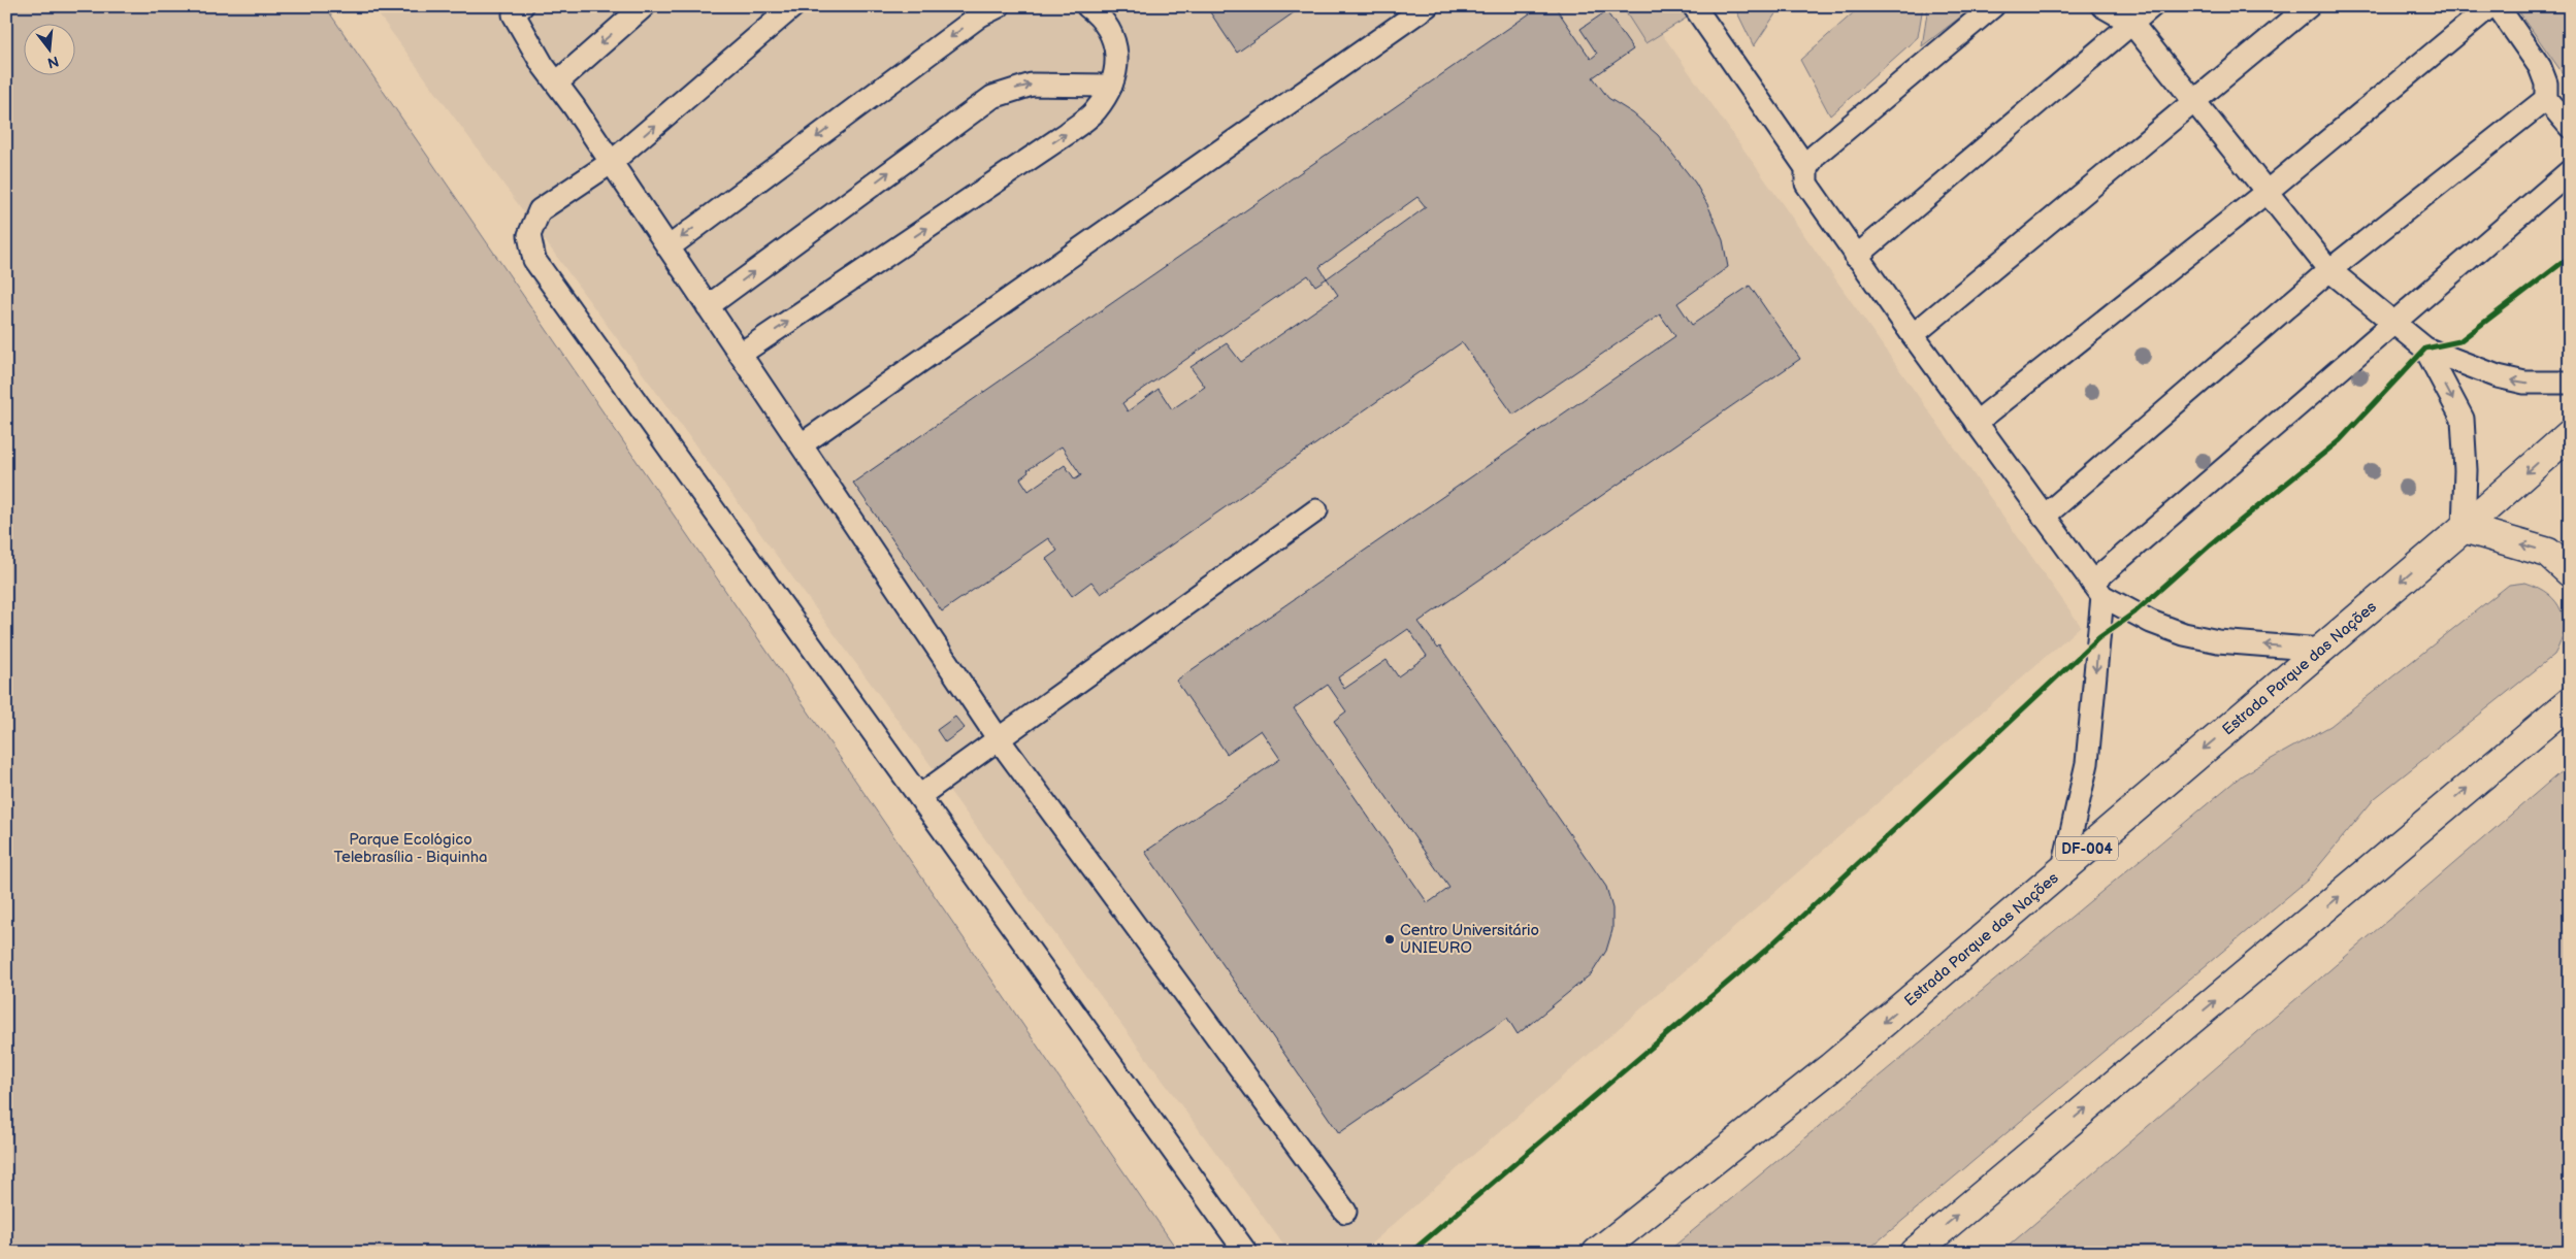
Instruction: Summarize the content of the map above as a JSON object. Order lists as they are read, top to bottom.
{
  "streets": {
    "highway": ["Estrada Parque das Nações", "DF-004"]
  },
  "parks": ["Parque Ecológico Telebrasília - Biquinha"],
  "places": ["Centro Universitário UNIEURO"],
  "north": "bottom"
}
